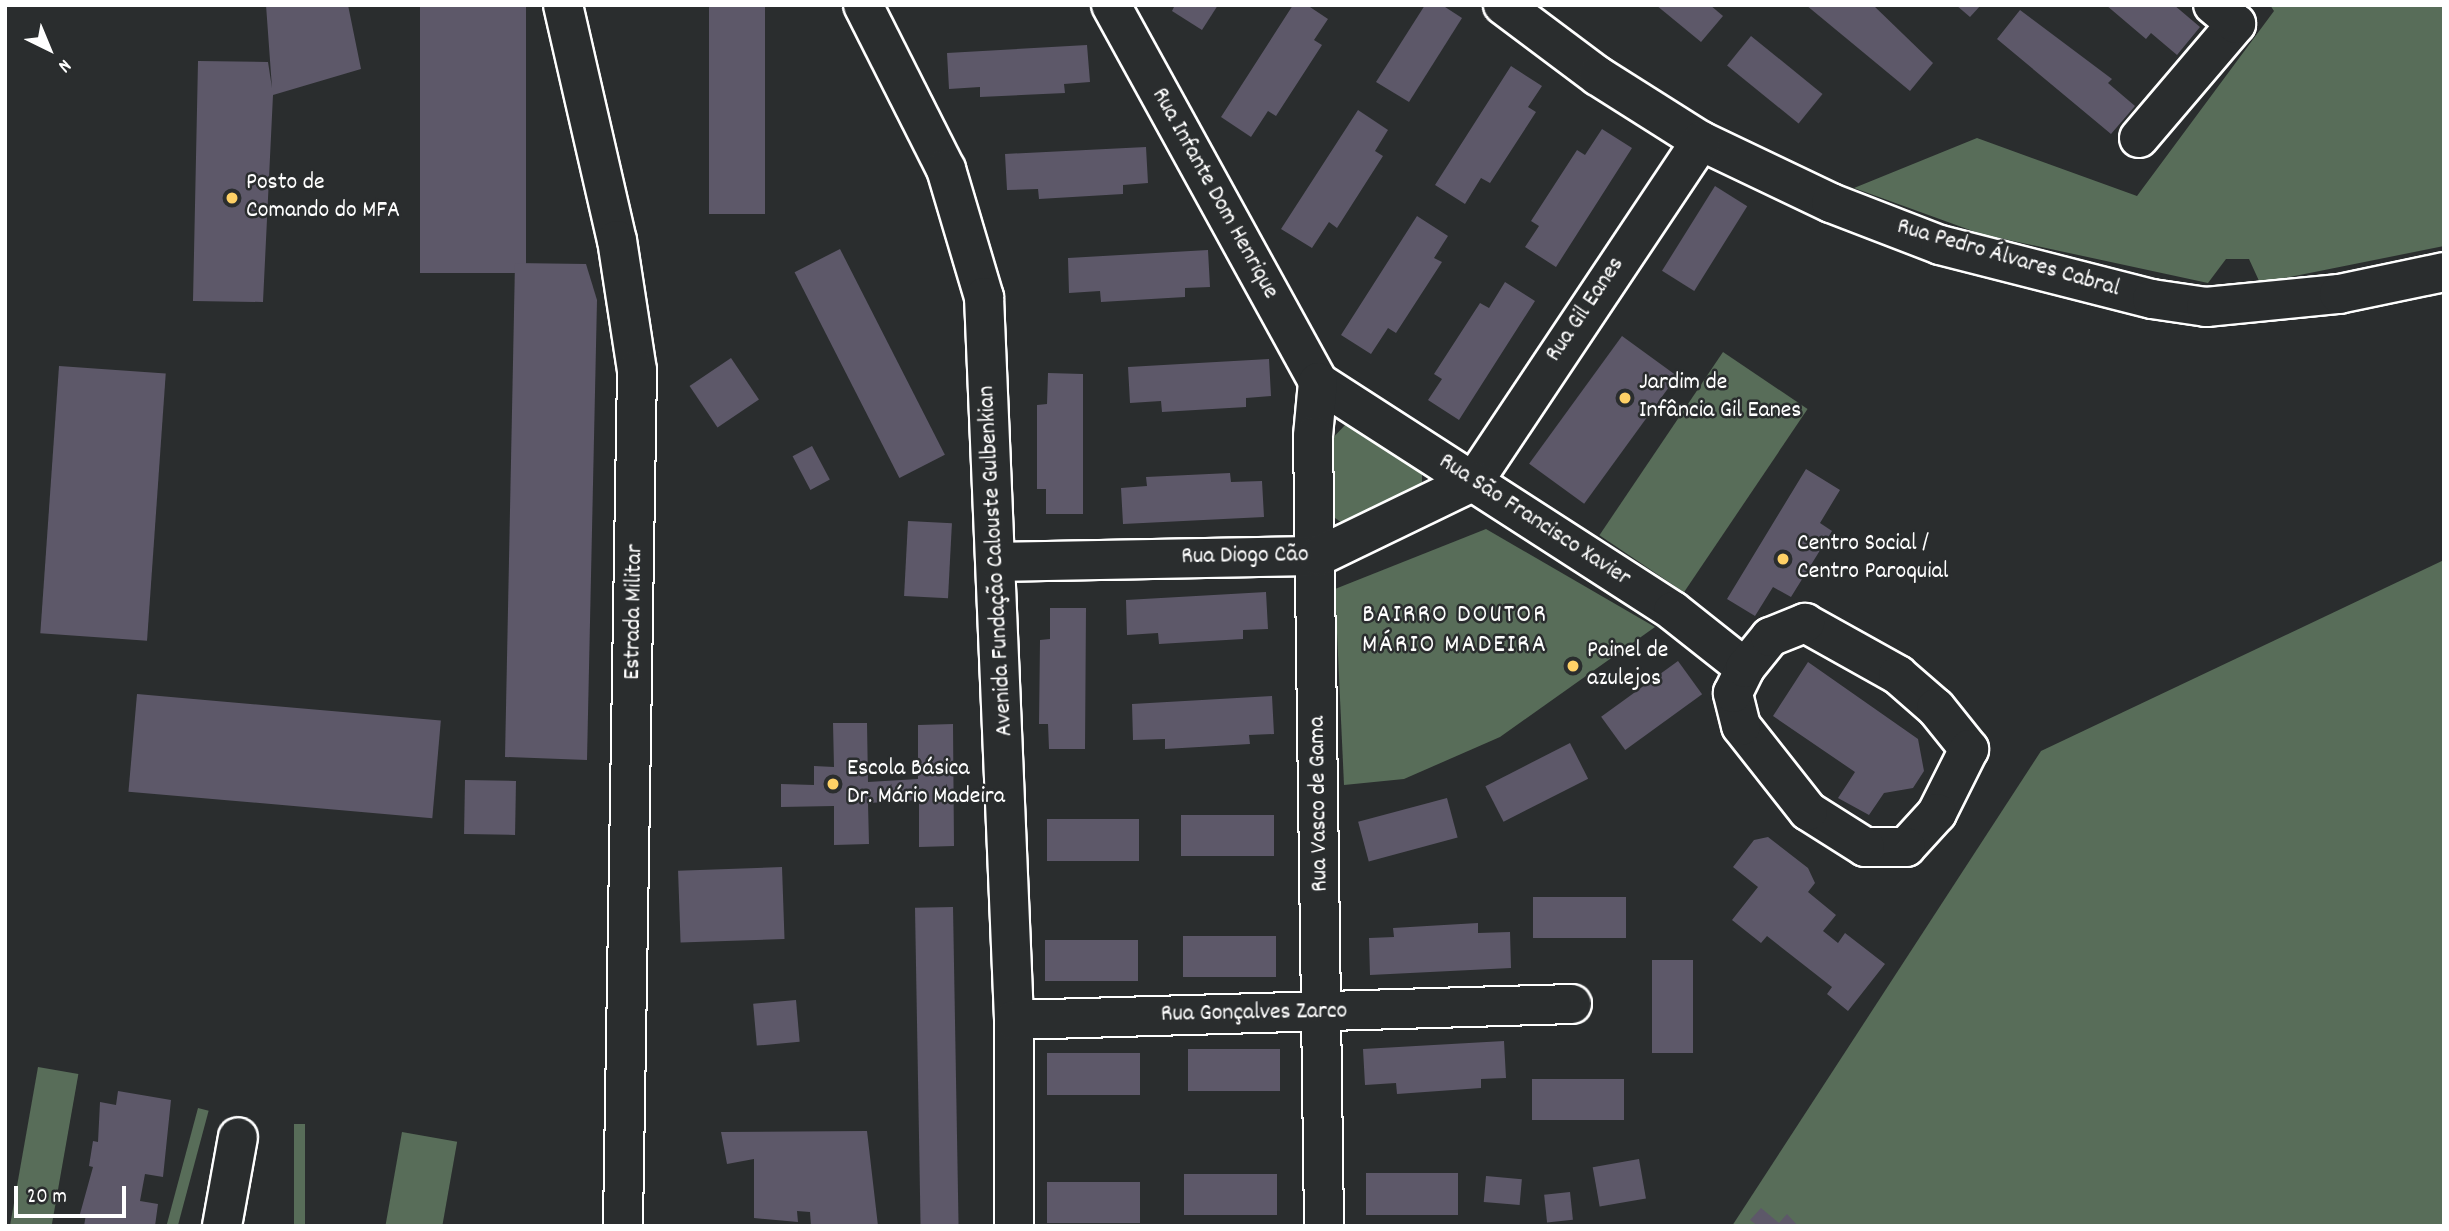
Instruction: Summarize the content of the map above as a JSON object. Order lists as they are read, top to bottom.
{
  "streets": {
    "street": [
      "Rua Infante Dom Henrique",
      "Rua Pedro Álvares Cabral",
      "Rua Gil Eanes",
      "Rua São Francisco Xavier",
      "Rua Diogo Cão",
      "Avenida Fundação Calouste Gulbenkian",
      "Estrada Militar",
      "Rua Vasco de Gama",
      "Rua Gonçalves Zarco"
    ]
  },
  "crossings": [
    ["Rua Infante Dom Henrique", "Rua São Francisco Xavier"],
    ["Rua Infante Dom Henrique", "Rua Vasco de Gama"],
    ["Rua Pedro Álvares Cabral", "Rua Gil Eanes"],
    ["Rua Gil Eanes", "Rua São Francisco Xavier"],
    ["Rua Gil Eanes", "Rua Diogo Cão"],
    ["Rua São Francisco Xavier", "Rua Diogo Cão"],
    ["Rua São Francisco Xavier", "Rua Vasco de Gama"],
    ["Rua Diogo Cão", "Avenida Fundação Calouste Gulbenkian"],
    ["Rua Diogo Cão", "Rua Vasco de Gama"],
    ["Avenida Fundação Calouste Gulbenkian", "Rua Gonçalves Zarco"],
    ["Rua Vasco de Gama", "Rua Gonçalves Zarco"]
  ],
  "districts": ["BAIRRO DOUTOR MÁRIO MADEIRA"],
  "places": [
    "Posto de Comando do MFA",
    "Jardim de Infância Gil Eanes",
    "Centro Social / Centro Paroquial",
    "Painel de azulejos",
    "Escola Básica Dr. Mário Madeira"
  ],
  "scale_bar": "20 m",
  "north": "bottom right"
}
